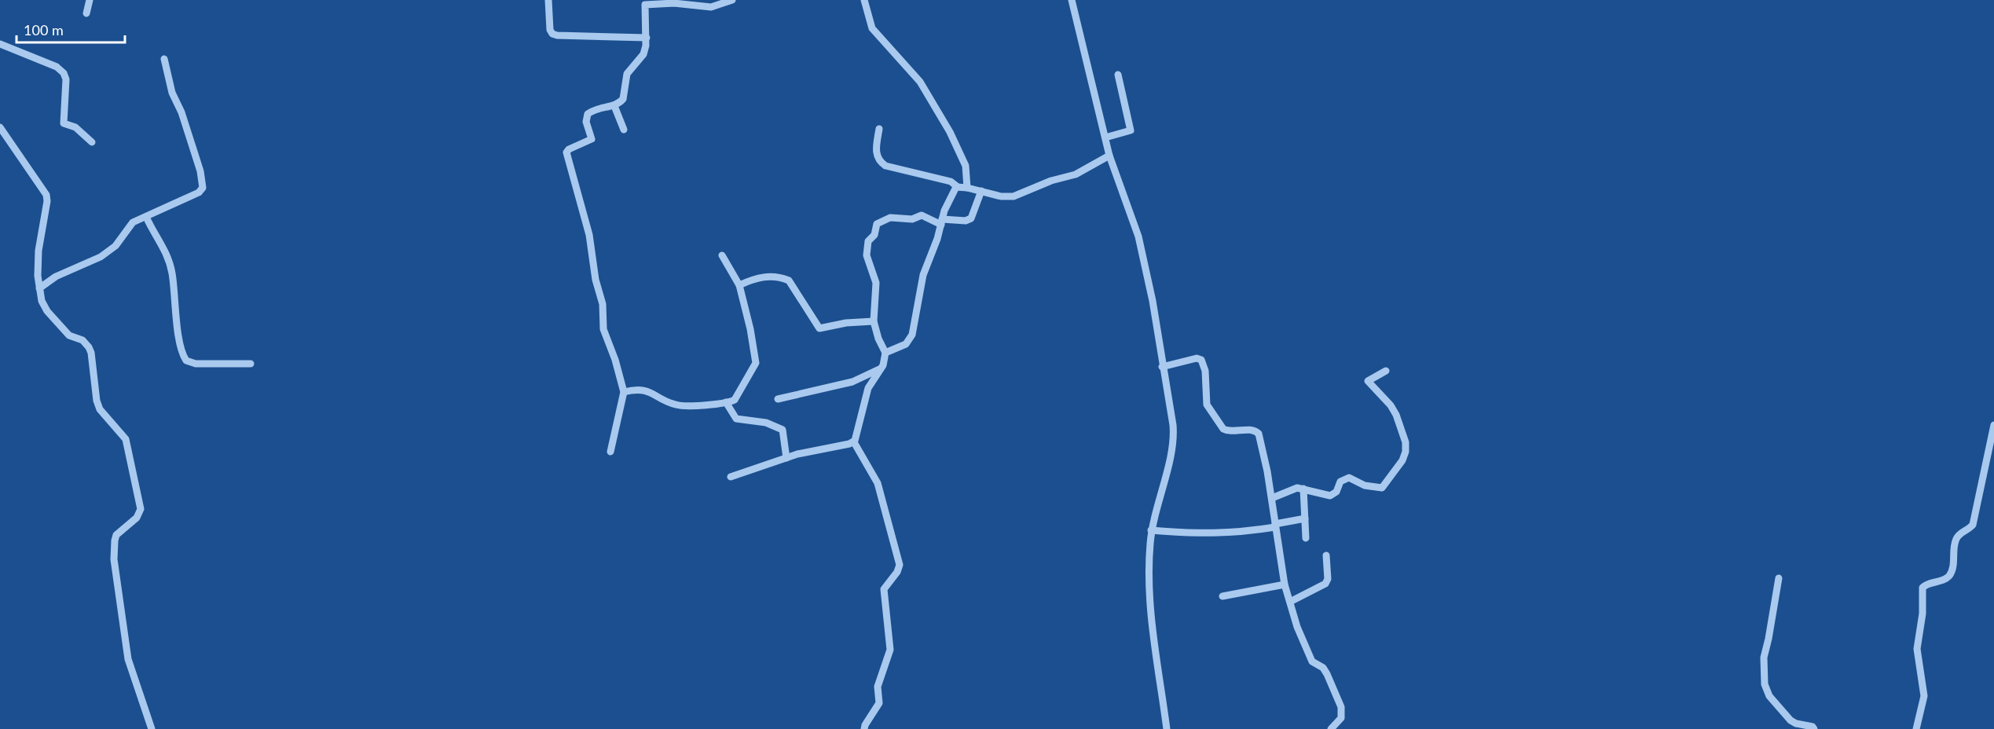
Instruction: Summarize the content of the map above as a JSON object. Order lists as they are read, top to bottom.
{
  "scale_bar": "100 m"
}
